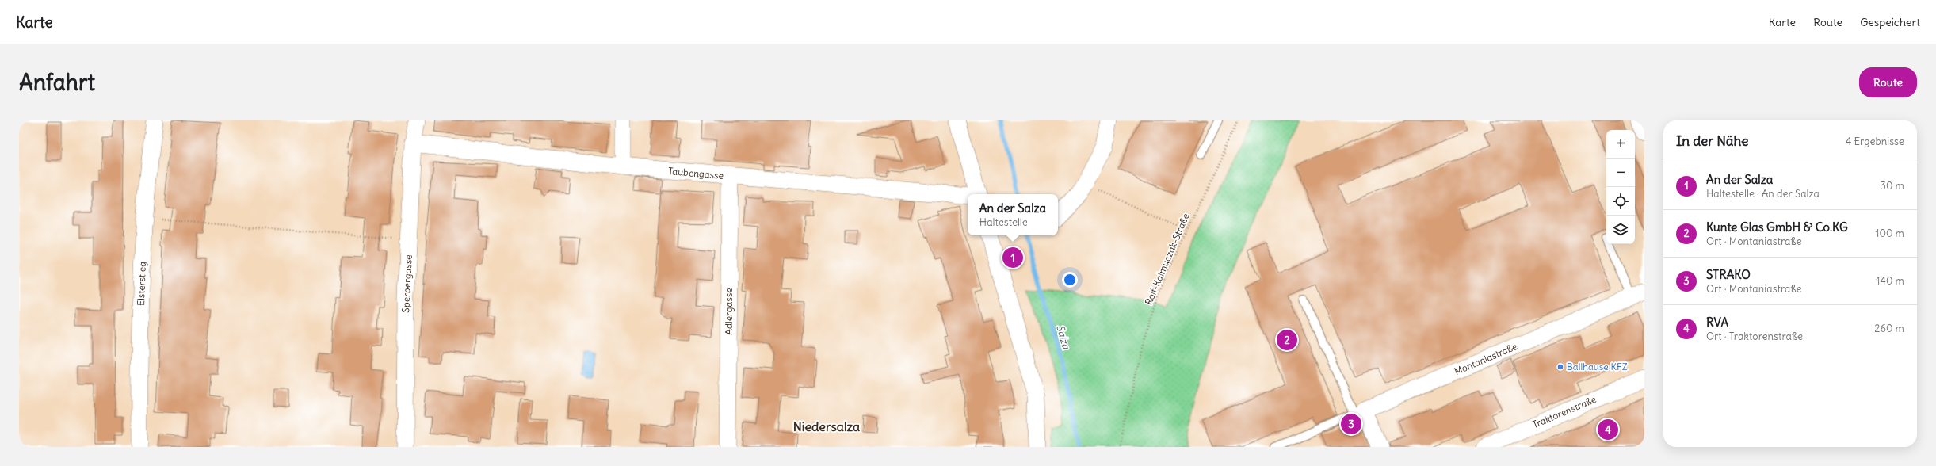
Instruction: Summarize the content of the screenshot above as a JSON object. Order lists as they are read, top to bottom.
{
  "streets": {
    "street": [
      "Taubengasse",
      "Elsterstieg",
      "Sperbergasse",
      "Adlergasse",
      "Montaniastraße",
      "Traktorenstraße"
    ],
    "path": ["Rolf-Kalmuczak-Straße"]
  },
  "crossings": [
    ["Taubengasse", "Sperbergasse"],
    ["Taubengasse", "Adlergasse"]
  ],
  "districts": ["Niedersalza"],
  "water": ["Salza"],
  "places": ["Ballhause KFZ"],
  "page": {
    "header": "Karte",
    "nav": ["Karte", "Route", "Gespeichert"],
    "buttons": "Route",
    "title": "Anfahrt",
    "heading": ["In der Nähe", "4 Ergebnisse"],
    "map_buttons": ["+", "−"],
    "list": [
      {
        "mark": "1",
        "name": "An der Salza",
        "note": "Haltestelle · An der Salza",
        "value": "30 m"
      },
      {
        "mark": "2",
        "name": "Kunte Glas GmbH & Co.KG",
        "note": "Ort · Montaniastraße",
        "value": "100 m"
      },
      {
        "mark": "3",
        "name": "STRAKO",
        "note": "Ort · Montaniastraße",
        "value": "140 m"
      },
      {
        "mark": "4",
        "name": "RVA",
        "note": "Ort · Traktorenstraße",
        "value": "260 m"
      }
    ],
    "popup": ["An der Salza", "Haltestelle"],
    "pins": [
      "1",
      "2",
      "3",
      "4"
    ]
  }
}
